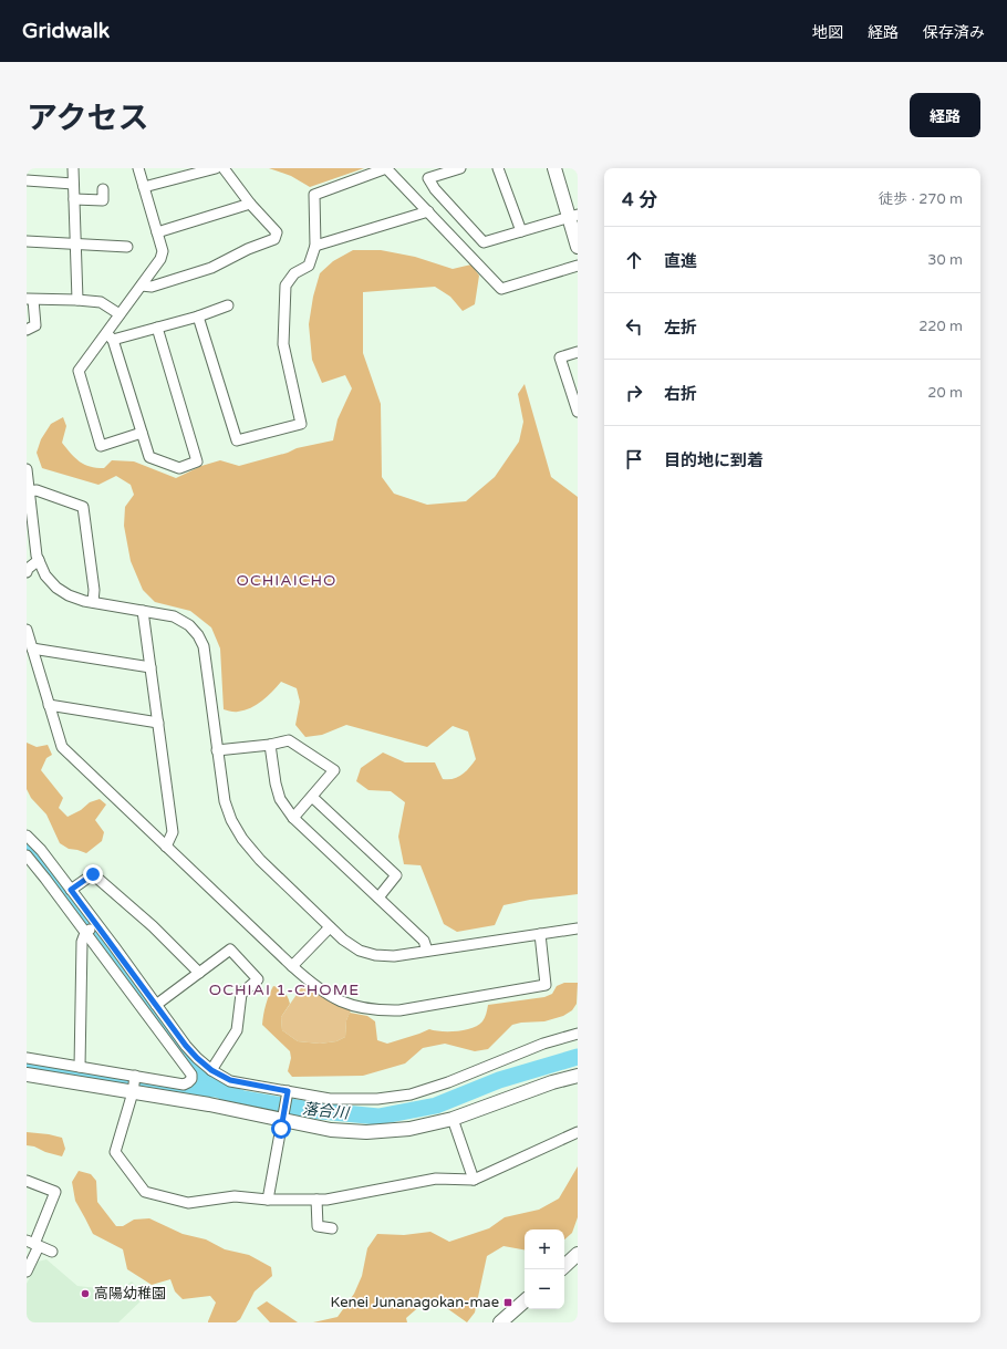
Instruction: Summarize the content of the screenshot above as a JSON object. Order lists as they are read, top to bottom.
{
  "districts": ["OCHIAICHO", "OCHIAI 1-CHOME"],
  "water": ["落合川"],
  "places": {
    "other": ["高陽幼稚園"],
    "transit": ["Kenei Junanagokan-mae"]
  },
  "page": {
    "header": "Gridwalk",
    "nav": ["地図", "経路", "保存済み"],
    "title": "アクセス",
    "buttons": "経路",
    "heading": ["4 分", "徒歩 · 270 m"],
    "list": [
      ["直進", "30 m"],
      ["左折", "220 m"],
      ["右折", "20 m"],
      "目的地に到着"
    ],
    "map_buttons": ["+", "−"]
  }
}
